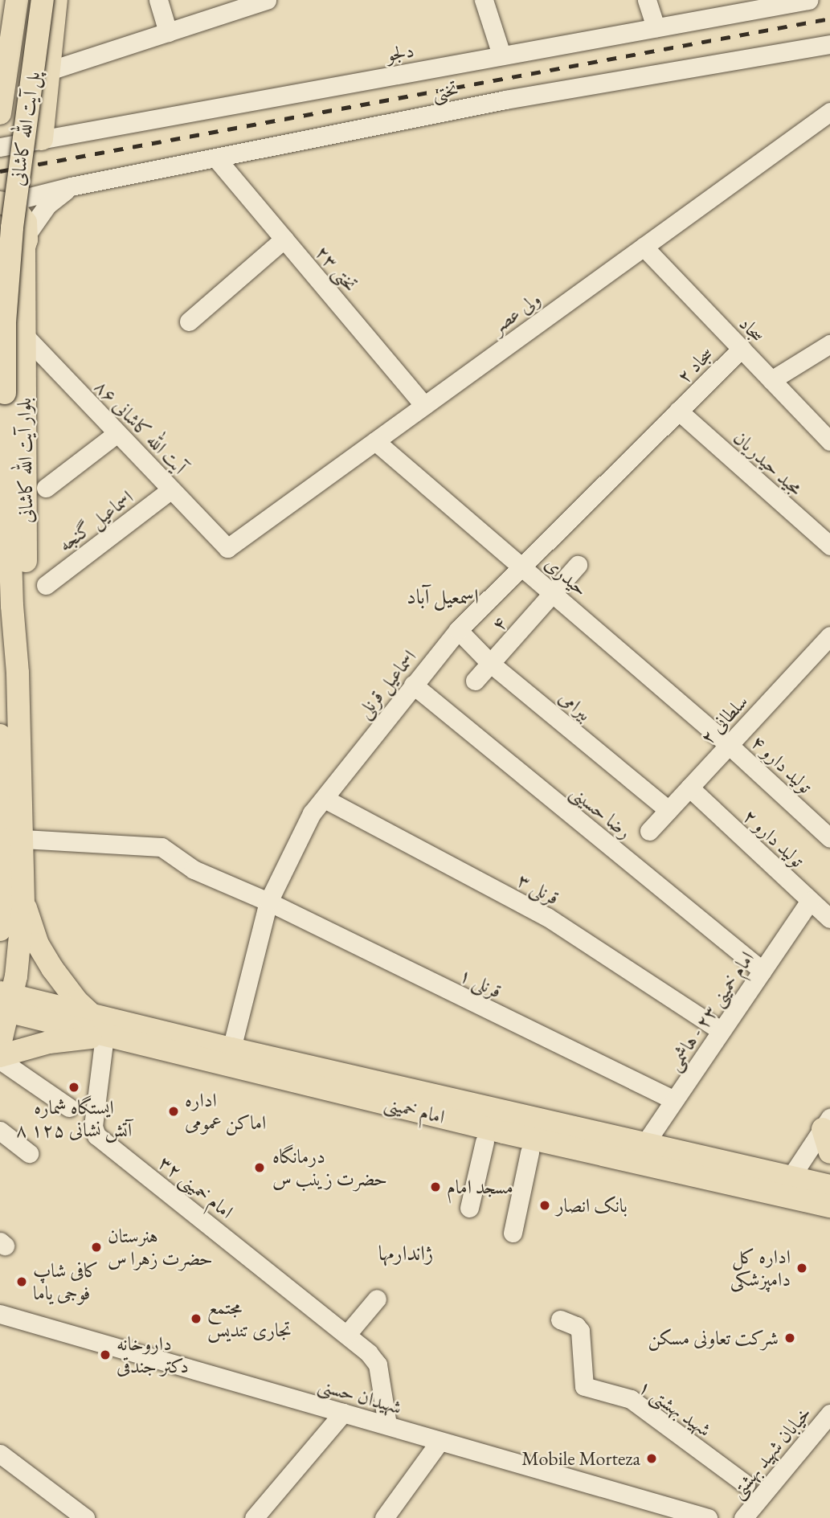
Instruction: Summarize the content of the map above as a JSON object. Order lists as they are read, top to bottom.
{
  "streets": {
    "main road": ["پل آیت الله کاشانی", "بلوار آیت الله کاشانی", "امام خمینی"],
    "street": [
      "دلجو",
      "تختی",
      "تختی ۲۳",
      "ولی عصر",
      "سجاد",
      "سجاد ۲",
      "آیت الله کاشانی ۸۶",
      "مجید حیدریان",
      "اسماعیل گنجه",
      "حیدری",
      "۴",
      "اسماعیل قرنلی",
      "بیرامی",
      "۲ سلطانی",
      "تولید دارو ۴",
      "رضا حسینی",
      "تولید دارو ۲",
      "قرنلی ۳",
      "قرنلی ۱",
      "امام خمینی ۲۳ - هاشمی",
      "امام خمینی ۳۲",
      "شهیدان حسنی",
      "شهید بهشتی ۱",
      "خیابان شهید بهشتی"
    ]
  },
  "crossings": [
    ["تختی", "پل آیت الله کاشانی"],
    ["تختی", "تختی ۲۳"],
    ["پل آیت الله کاشانی", "بلوار آیت الله کاشانی"],
    ["تختی ۲۳", "ولی عصر"],
    ["ولی عصر", "سجاد"],
    ["ولی عصر", "آیت الله کاشانی ۸۶"],
    ["ولی عصر", "حیدری"],
    ["سجاد", "سجاد ۲"],
    ["سجاد ۲", "مجید حیدریان"],
    ["سجاد ۲", "اسماعیل قرنلی"],
    ["آیت الله کاشانی ۸۶", "بلوار آیت الله کاشانی"],
    ["آیت الله کاشانی ۸۶", "اسماعیل گنجه"],
    ["بلوار آیت الله کاشانی", "قرنلی ۱"],
    ["بلوار آیت الله کاشانی", "امام خمینی"],
    ["مجید حیدریان", "اسماعیل قرنلی"],
    ["حیدری", "۴"],
    ["حیدری", "اسماعیل قرنلی"],
    ["حیدری", "۲ سلطانی"],
    ["حیدری", "تولید دارو ۴"],
    ["۴", "بیرامی"],
    ["اسماعیل قرنلی", "بیرامی"],
    ["اسماعیل قرنلی", "رضا حسینی"],
    ["اسماعیل قرنلی", "قرنلی ۳"],
    ["اسماعیل قرنلی", "قرنلی ۱"],
    ["اسماعیل قرنلی", "امام خمینی"],
    ["بیرامی", "۲ سلطانی"],
    ["۲ سلطانی", "تولید دارو ۴"],
    ["۲ سلطانی", "تولید دارو ۲"],
    ["رضا حسینی", "امام خمینی ۲۳ - هاشمی"],
    ["تولید دارو ۲", "امام خمینی ۲۳ - هاشمی"],
    ["قرنلی ۳", "امام خمینی ۲۳ - هاشمی"],
    ["قرنلی ۱", "امام خمینی ۲۳ - هاشمی"],
    ["امام خمینی ۲۳ - هاشمی", "امام خمینی"],
    ["امام خمینی", "امام خمینی ۳۲"]
  ],
  "districts": ["اسمعیل آباد", "ژاندارمها"],
  "places": [
    "ایستگاه شماره ۸ آتش نشانی ۱۲۵",
    "اداره اماکن عمومی",
    "درمانگاه حضرت زینب س",
    "مسجد امام",
    "بانک انصار",
    "هنرستان حضرت زهرا س",
    "اداره کل دامپزشکی",
    "کافی شاپ فوجی یاما",
    "مجتمع تجاری تندیس",
    "شرکت تعاونی مسکن",
    "داروخانه دکتر جندقی",
    "Mobile Morteza"
  ]
}
